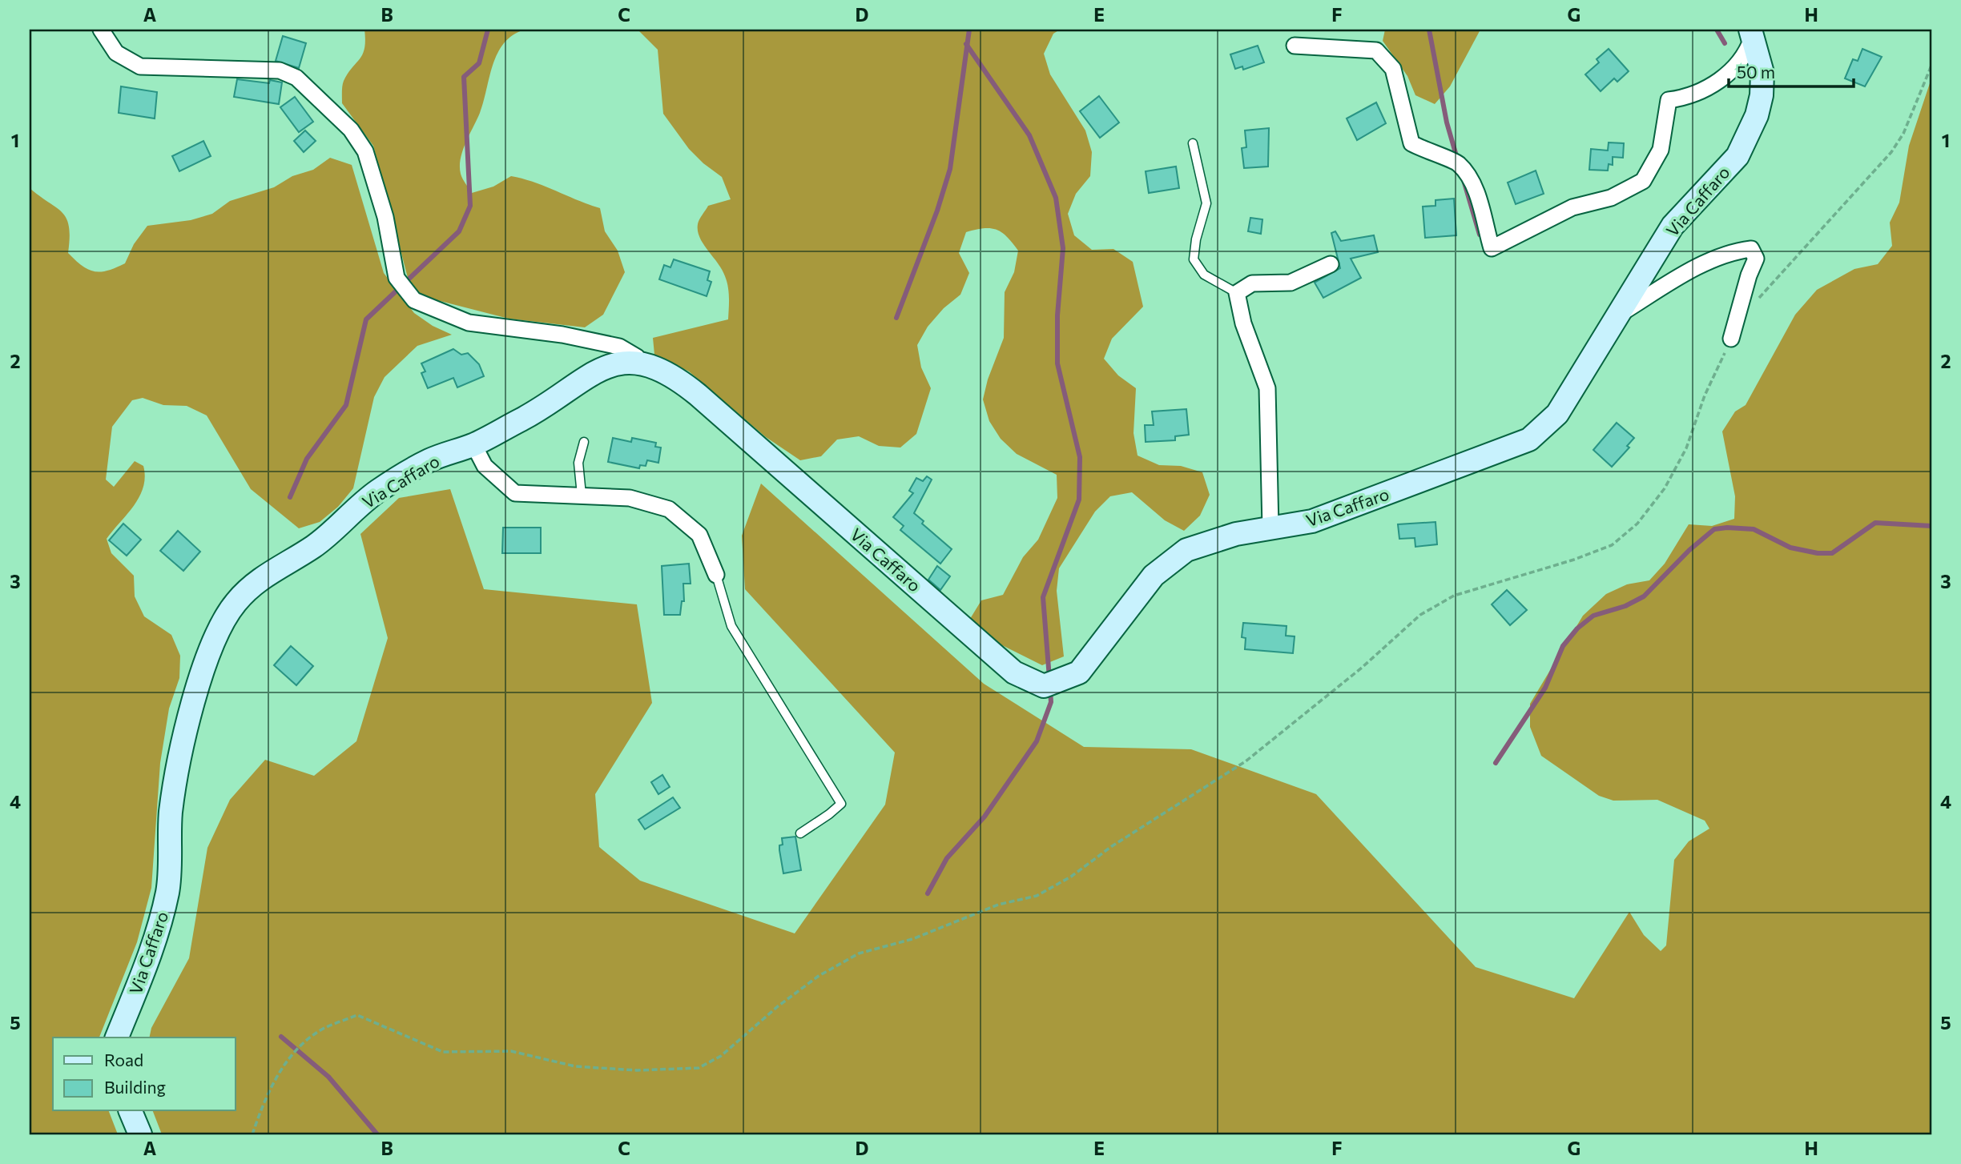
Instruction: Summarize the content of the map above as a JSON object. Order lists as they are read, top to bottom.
{
  "streets": {
    "street": ["Via Caffaro"]
  },
  "legend": ["Road", "Building"],
  "scale_bar": "50 m",
  "grid": {
    "columns": [
      "A",
      "B",
      "C",
      "D",
      "E",
      "F",
      "G",
      "H"
    ],
    "rows": [
      "1",
      "2",
      "3",
      "4",
      "5"
    ]
  }
}
